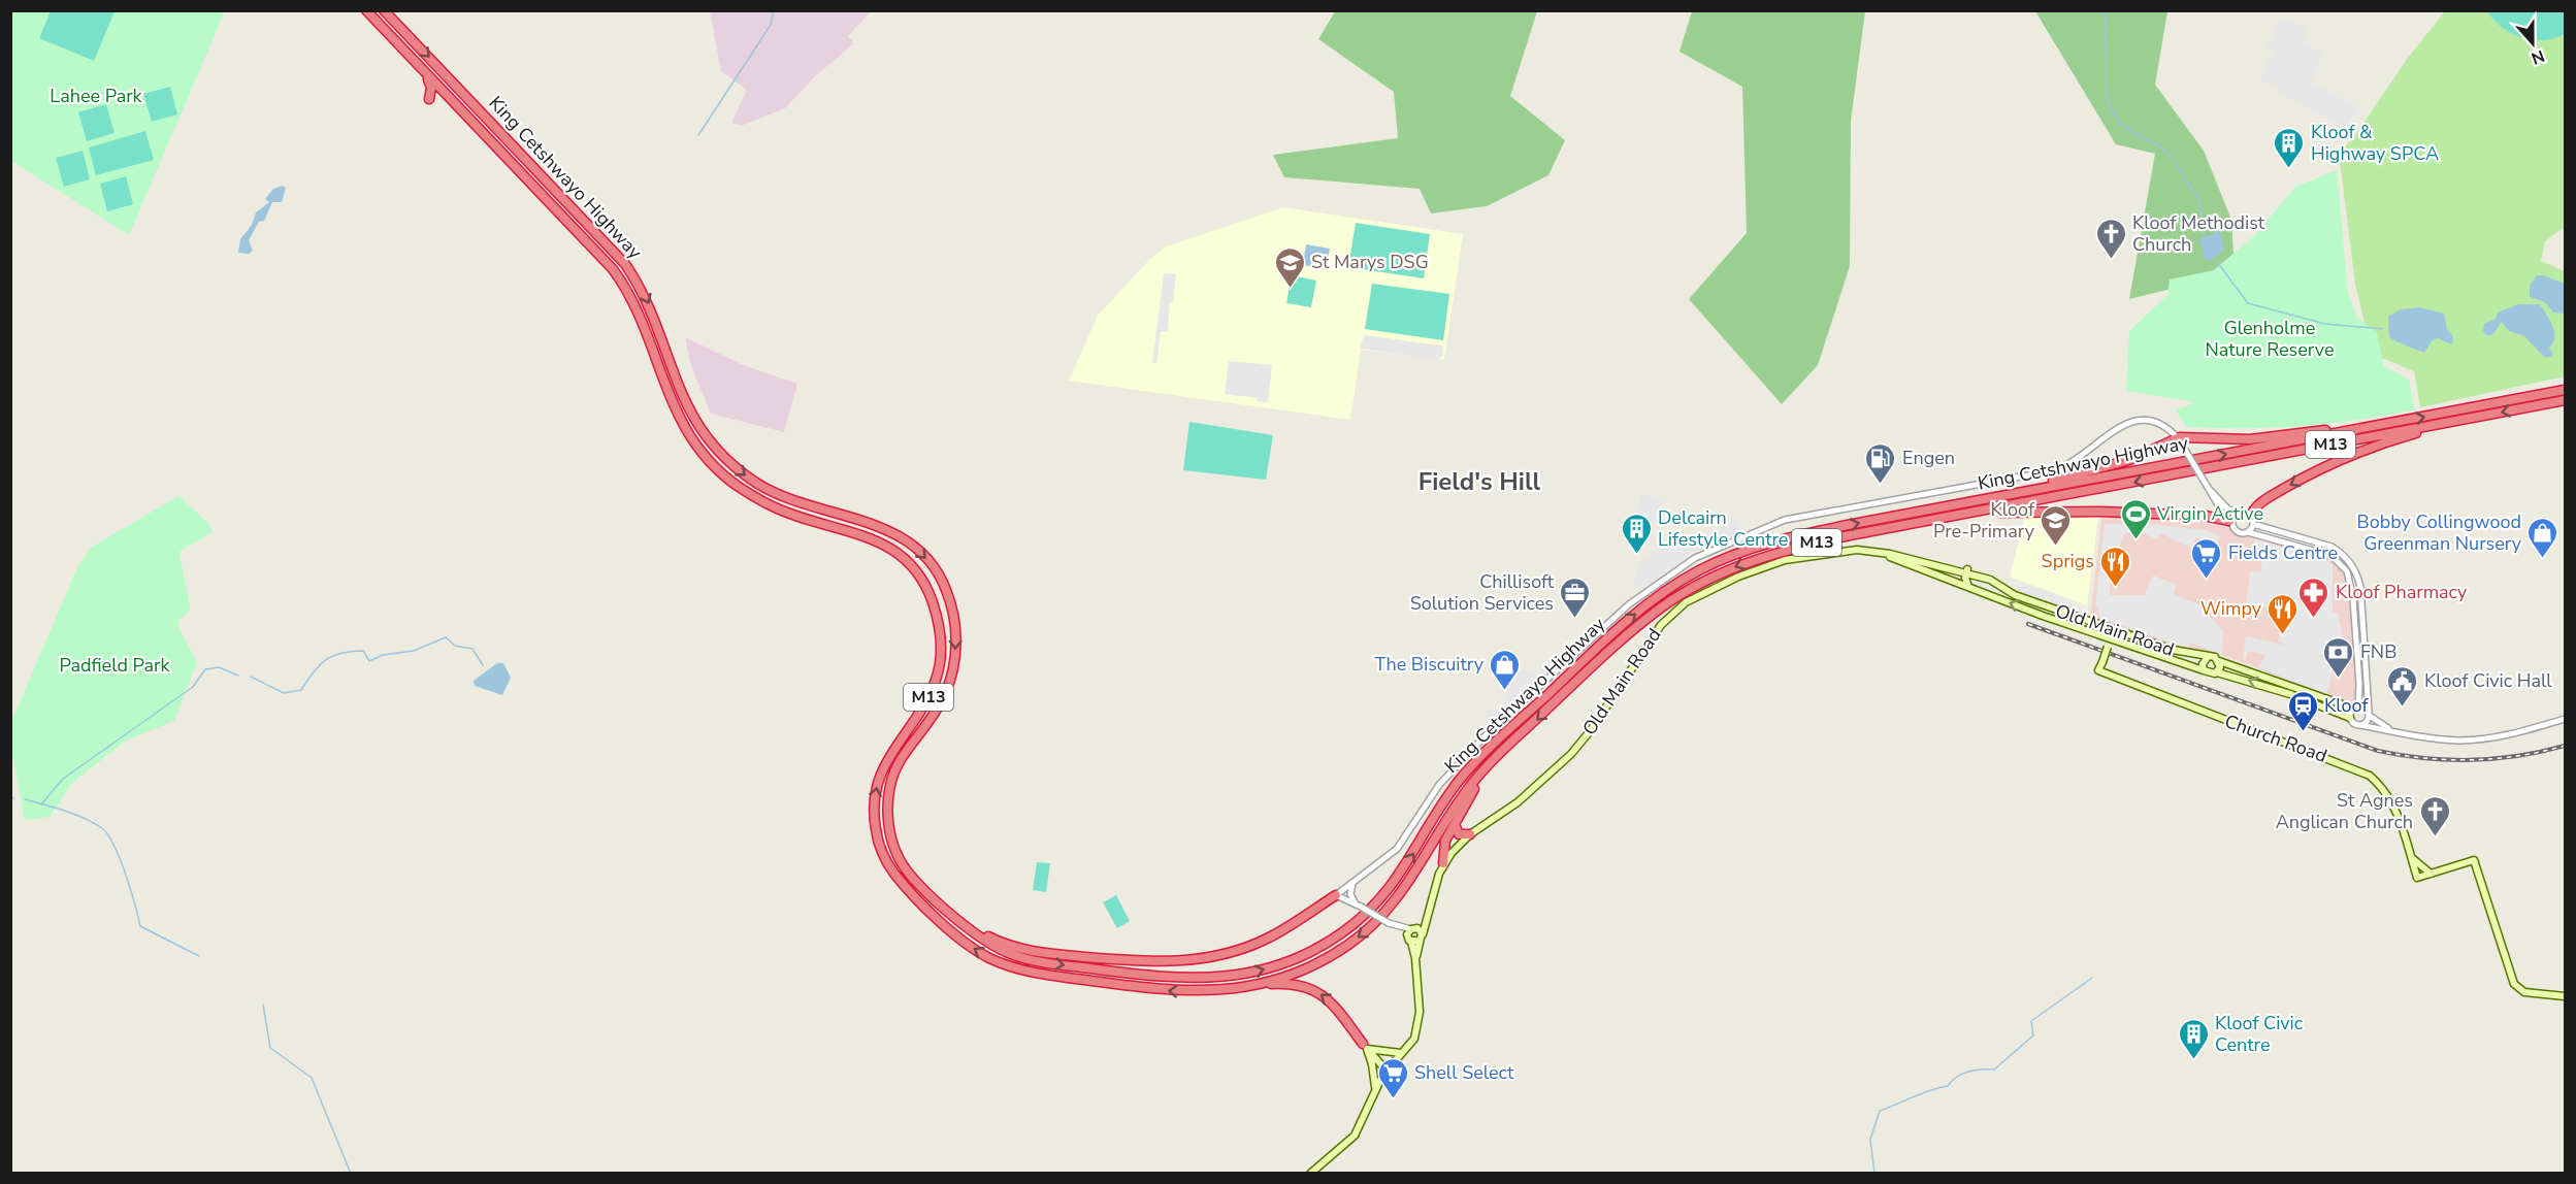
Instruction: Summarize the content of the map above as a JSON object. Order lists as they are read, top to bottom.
{
  "streets": {
    "highway": ["King Cetshwayo Highway", "M13"],
    "main road": ["Old Main Road", "Church Road"]
  },
  "districts": ["Field's Hill"],
  "parks": ["Lahee Park", "Glenholme Nature Reserve", "Padfield Park"],
  "places": {
    "building": ["Kloof & Highway SPCA", "Delcairn Lifestyle Centre", "Kloof Civic Centre"],
    "church": ["Kloof Methodist Church", "St Agnes Anglican Church"],
    "school or university": ["St Marys DSG", "Kloof Pre-Primary"],
    "fuel station": ["Engen"],
    "sports": ["Virgin Active"],
    "shop": ["Bobby Collingwood Greenman Nursery", "The Biscuitry"],
    "supermarket": ["Fields Centre", "Shell Select"],
    "restaurant": ["Sprigs", "Wimpy"],
    "office": ["Chillisoft Solution Services"],
    "pharmacy": ["Kloof Pharmacy"],
    "bank": ["FNB"],
    "public building": ["Kloof Civic Hall"],
    "station": ["Kloof"]
  },
  "north": "bottom"
}
